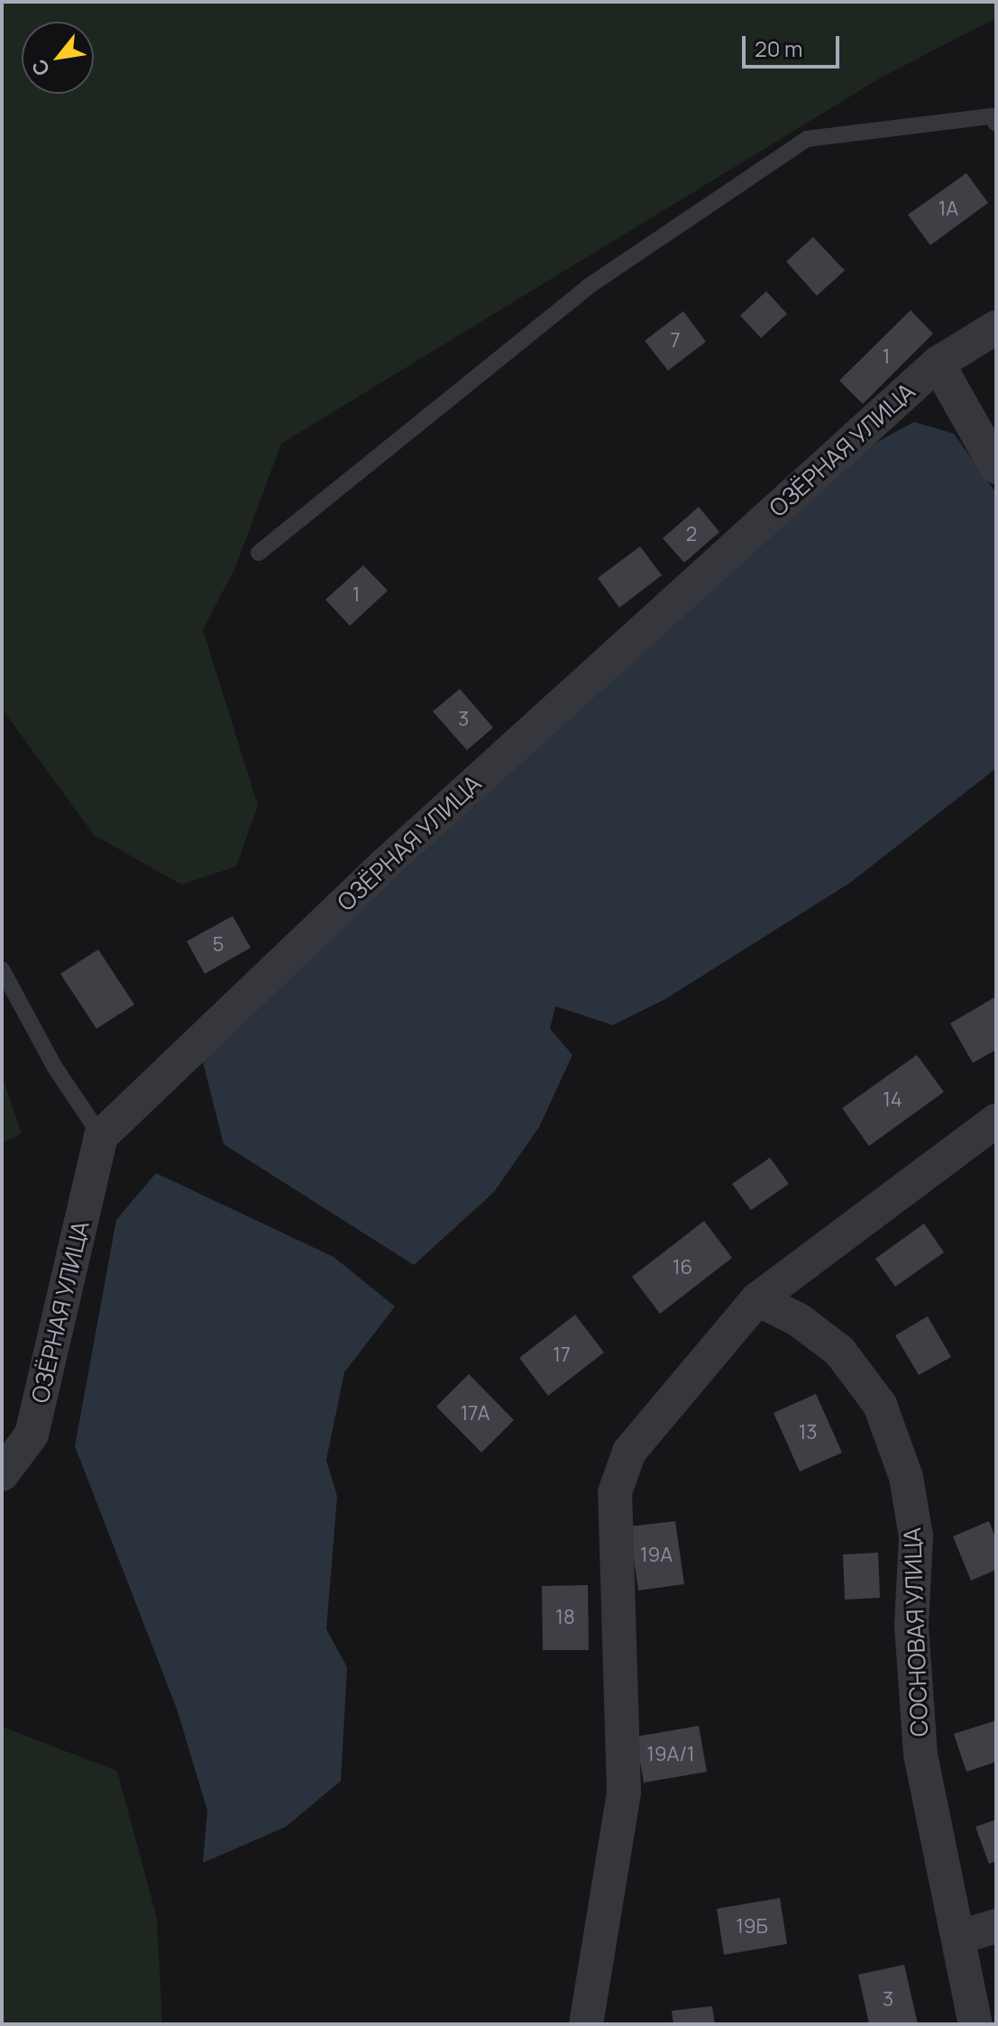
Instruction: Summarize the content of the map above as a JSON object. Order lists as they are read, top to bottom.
{
  "streets": {
    "street": ["ОЗЁРНАЯ УЛИЦА", "СОСНОВАЯ УЛИЦА"]
  },
  "house_numbers": [
    "1А",
    "7",
    "1",
    "2",
    "1",
    "3",
    "5",
    "14",
    "16",
    "17",
    "17А",
    "13",
    "19А",
    "18",
    "19А/1",
    "19Б",
    "3"
  ],
  "scale_bar": "20 m",
  "north": "bottom left"
}
